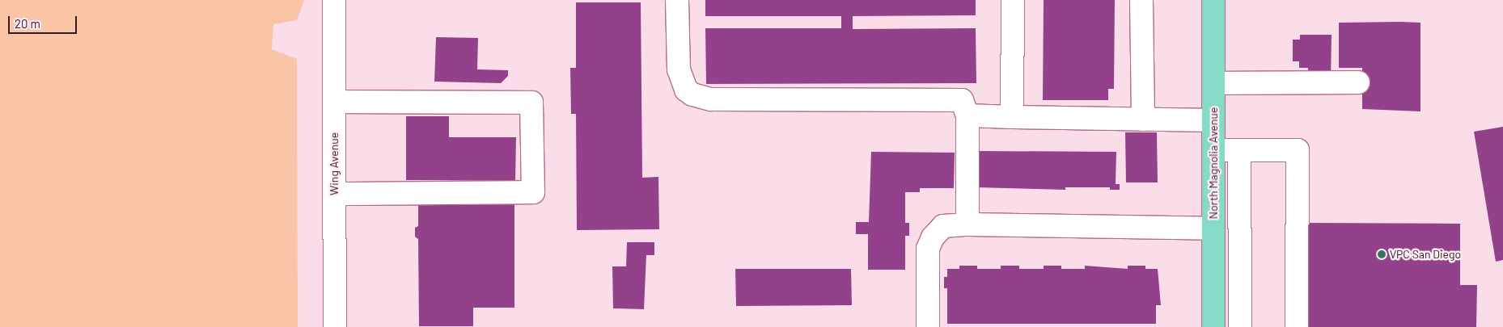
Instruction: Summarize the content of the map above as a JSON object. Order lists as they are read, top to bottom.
{
  "streets": {
    "main road": ["North Magnolia Avenue"],
    "street": ["Wing Avenue"]
  },
  "places": ["VPC San Diego"],
  "scale_bar": "20 m"
}
